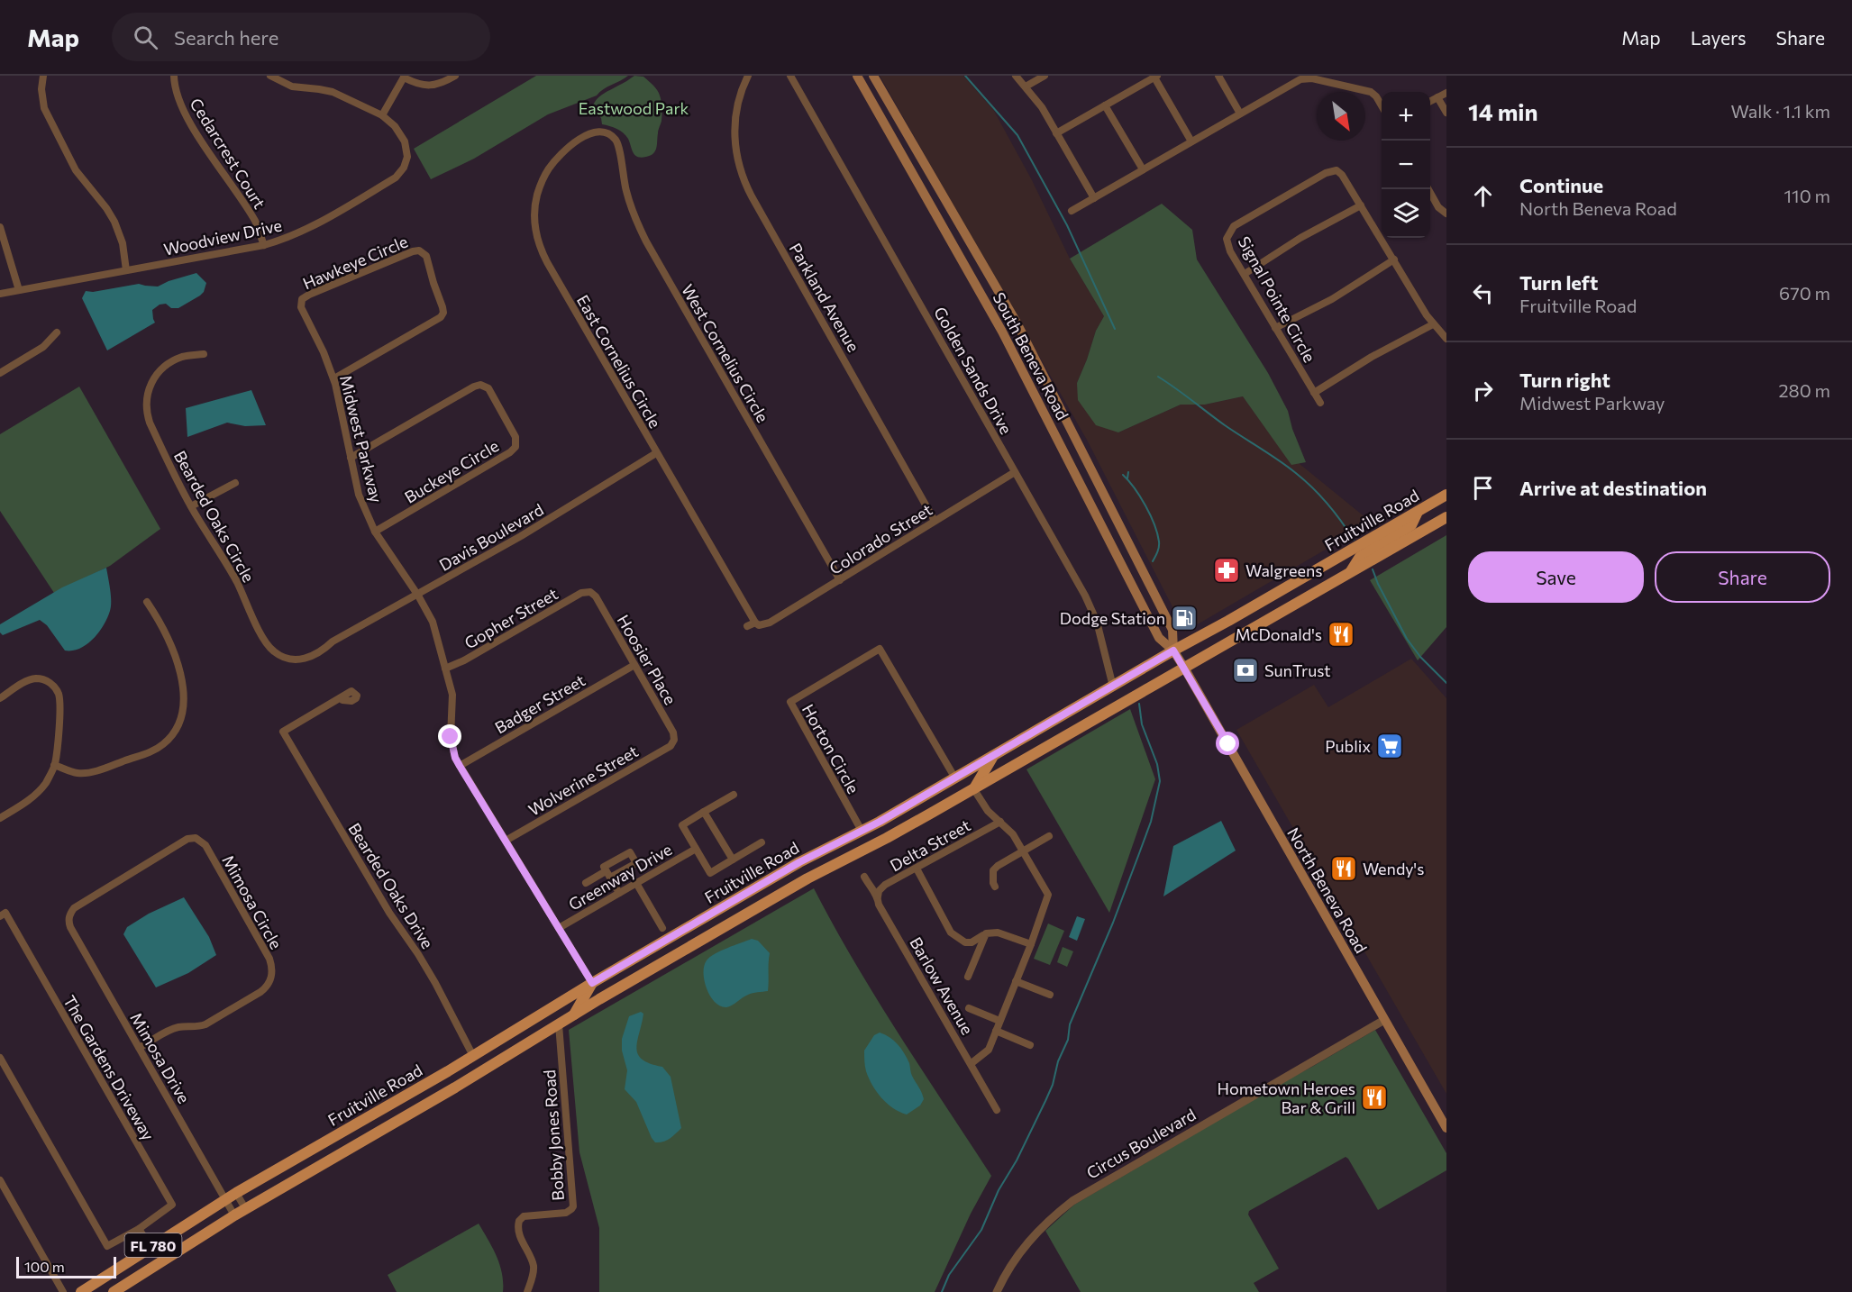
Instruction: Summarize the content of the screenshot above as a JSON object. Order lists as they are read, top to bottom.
{
  "streets": {
    "main road": [
      "South Beneva Road",
      "Fruitville Road",
      "North Beneva Road",
      "FL 780"
    ],
    "street": [
      "Cedarcrest Court",
      "Woodview Drive",
      "Hawkeye Circle",
      "Parkland Avenue",
      "Signal Pointe Circle",
      "West Cornelius Circle",
      "East Cornelius Circle",
      "Golden Sands Drive",
      "Midwest Parkway",
      "Buckeye Circle",
      "Bearded Oaks Circle",
      "Davis Boulevard",
      "Colorado Street",
      "Gopher Street",
      "Hoosier Place",
      "Badger Street",
      "Horton Circle",
      "Wolverine Street",
      "Delta Street",
      "Greenway Drive",
      "Bearded Oaks Drive",
      "Mimosa Circle",
      "Barlow Avenue",
      "Mimosa Drive",
      "The Gardens Driveway",
      "Bobby Jones Road",
      "Circus Boulevard"
    ]
  },
  "crossings": [
    ["Cedarcrest Court", "Woodview Drive"],
    ["Hawkeye Circle", "Midwest Parkway"],
    ["Parkland Avenue", "Colorado Street"],
    ["West Cornelius Circle", "East Cornelius Circle"],
    ["West Cornelius Circle", "Colorado Street"],
    ["South Beneva Road", "Fruitville Road"],
    ["South Beneva Road", "North Beneva Road"],
    ["East Cornelius Circle", "Davis Boulevard"],
    ["East Cornelius Circle", "Colorado Street"],
    ["Golden Sands Drive", "Fruitville Road"],
    ["Golden Sands Drive", "Colorado Street"],
    ["Midwest Parkway", "Buckeye Circle"],
    ["Midwest Parkway", "Fruitville Road"],
    ["Midwest Parkway", "Davis Boulevard"],
    ["Midwest Parkway", "Gopher Street"],
    ["Midwest Parkway", "Badger Street"],
    ["Midwest Parkway", "Wolverine Street"],
    ["Midwest Parkway", "Greenway Drive"],
    ["Bearded Oaks Circle", "Davis Boulevard"],
    ["Fruitville Road", "Horton Circle"],
    ["Fruitville Road", "Bearded Oaks Drive"],
    ["Fruitville Road", "North Beneva Road"],
    ["Fruitville Road", "Mimosa Drive"],
    ["Fruitville Road", "Bobby Jones Road"],
    ["Gopher Street", "Hoosier Place"],
    ["Hoosier Place", "Badger Street"],
    ["Hoosier Place", "Wolverine Street"],
    ["Delta Street", "Barlow Avenue"],
    ["North Beneva Road", "Circus Boulevard"],
    ["Mimosa Circle", "Mimosa Drive"]
  ],
  "parks": ["Eastwood Park"],
  "places": {
    "pharmacy": ["Walgreens"],
    "fuel station": ["Dodge Station"],
    "restaurant": ["McDonald's", "Wendy's", "Hometown Heroes Bar & Grill"],
    "bank": ["SunTrust"],
    "supermarket": ["Publix"]
  },
  "scale_bar": "100 m",
  "north": "bottom right",
  "page": {
    "header": "Map",
    "search": "Search here",
    "nav": ["Map", "Layers", "Share"],
    "heading": ["14 min", "Walk · 1.1 km"],
    "map_buttons": ["+", "−"],
    "list": [
      ["Continue", "North Beneva Road", "110 m"],
      ["Turn left", "Fruitville Road", "670 m"],
      ["Turn right", "Midwest Parkway", "280 m"],
      "Arrive at destination"
    ],
    "buttons": ["Save", "Share"],
    "scale": "100 m"
  }
}
